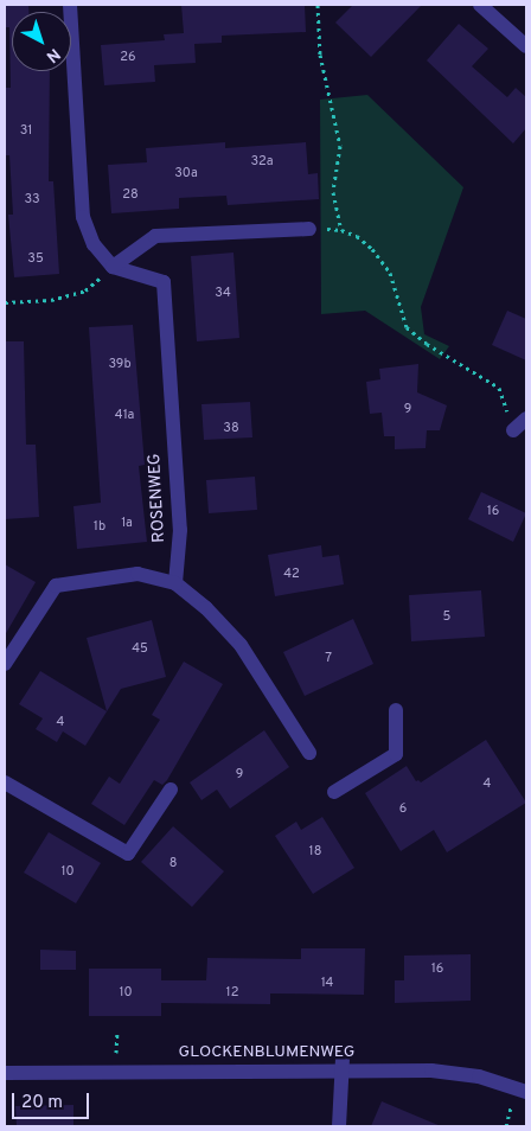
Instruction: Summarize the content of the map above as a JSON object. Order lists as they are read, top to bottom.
{
  "streets": {
    "street": ["ROSENWEG", "GLOCKENBLUMENWEG"]
  },
  "house_numbers": [
    "26",
    "31",
    "32a",
    "30a",
    "28",
    "33",
    "35",
    "34",
    "39b",
    "9",
    "41a",
    "38",
    "16",
    "1a",
    "1b",
    "42",
    "5",
    "45",
    "7",
    "4",
    "9",
    "4",
    "6",
    "18",
    "8",
    "10",
    "16",
    "14",
    "10",
    "12"
  ],
  "scale_bar": "20 m",
  "north": "bottom right"
}
